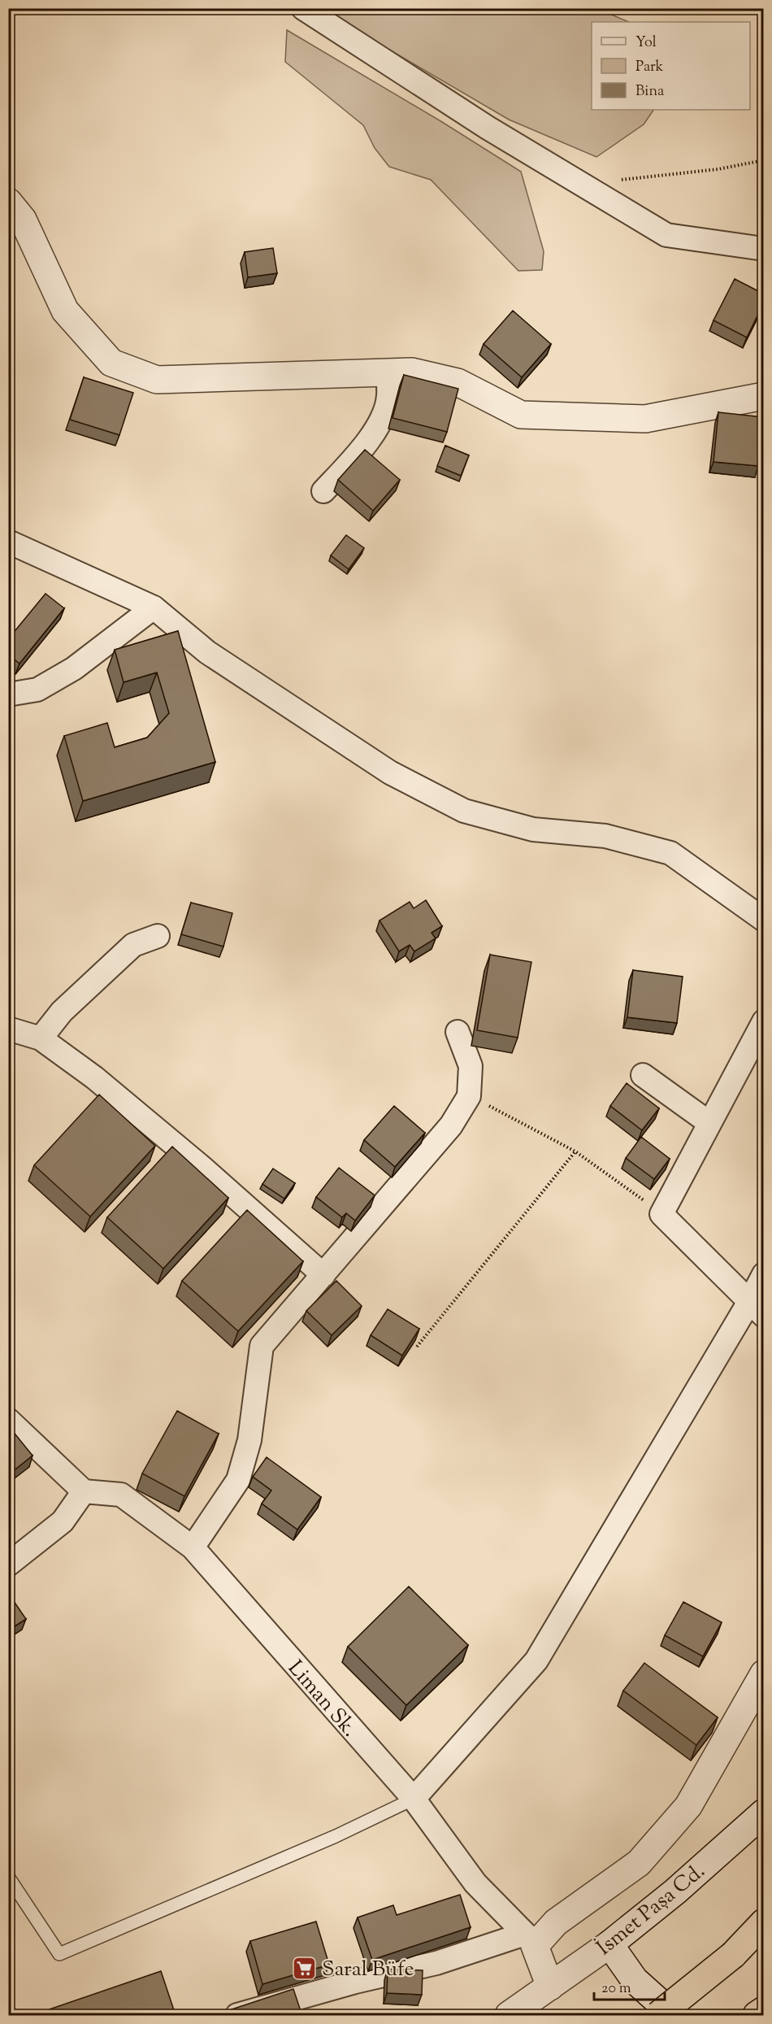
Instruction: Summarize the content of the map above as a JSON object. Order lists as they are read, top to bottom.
{
  "streets": {
    "street": ["Liman Sk.", "İsmet Paşa Cd."]
  },
  "places": {
    "supermarket": ["Saral Büfe"]
  },
  "legend": ["Yol", "Park", "Bina"],
  "scale_bar": "20 m"
}
